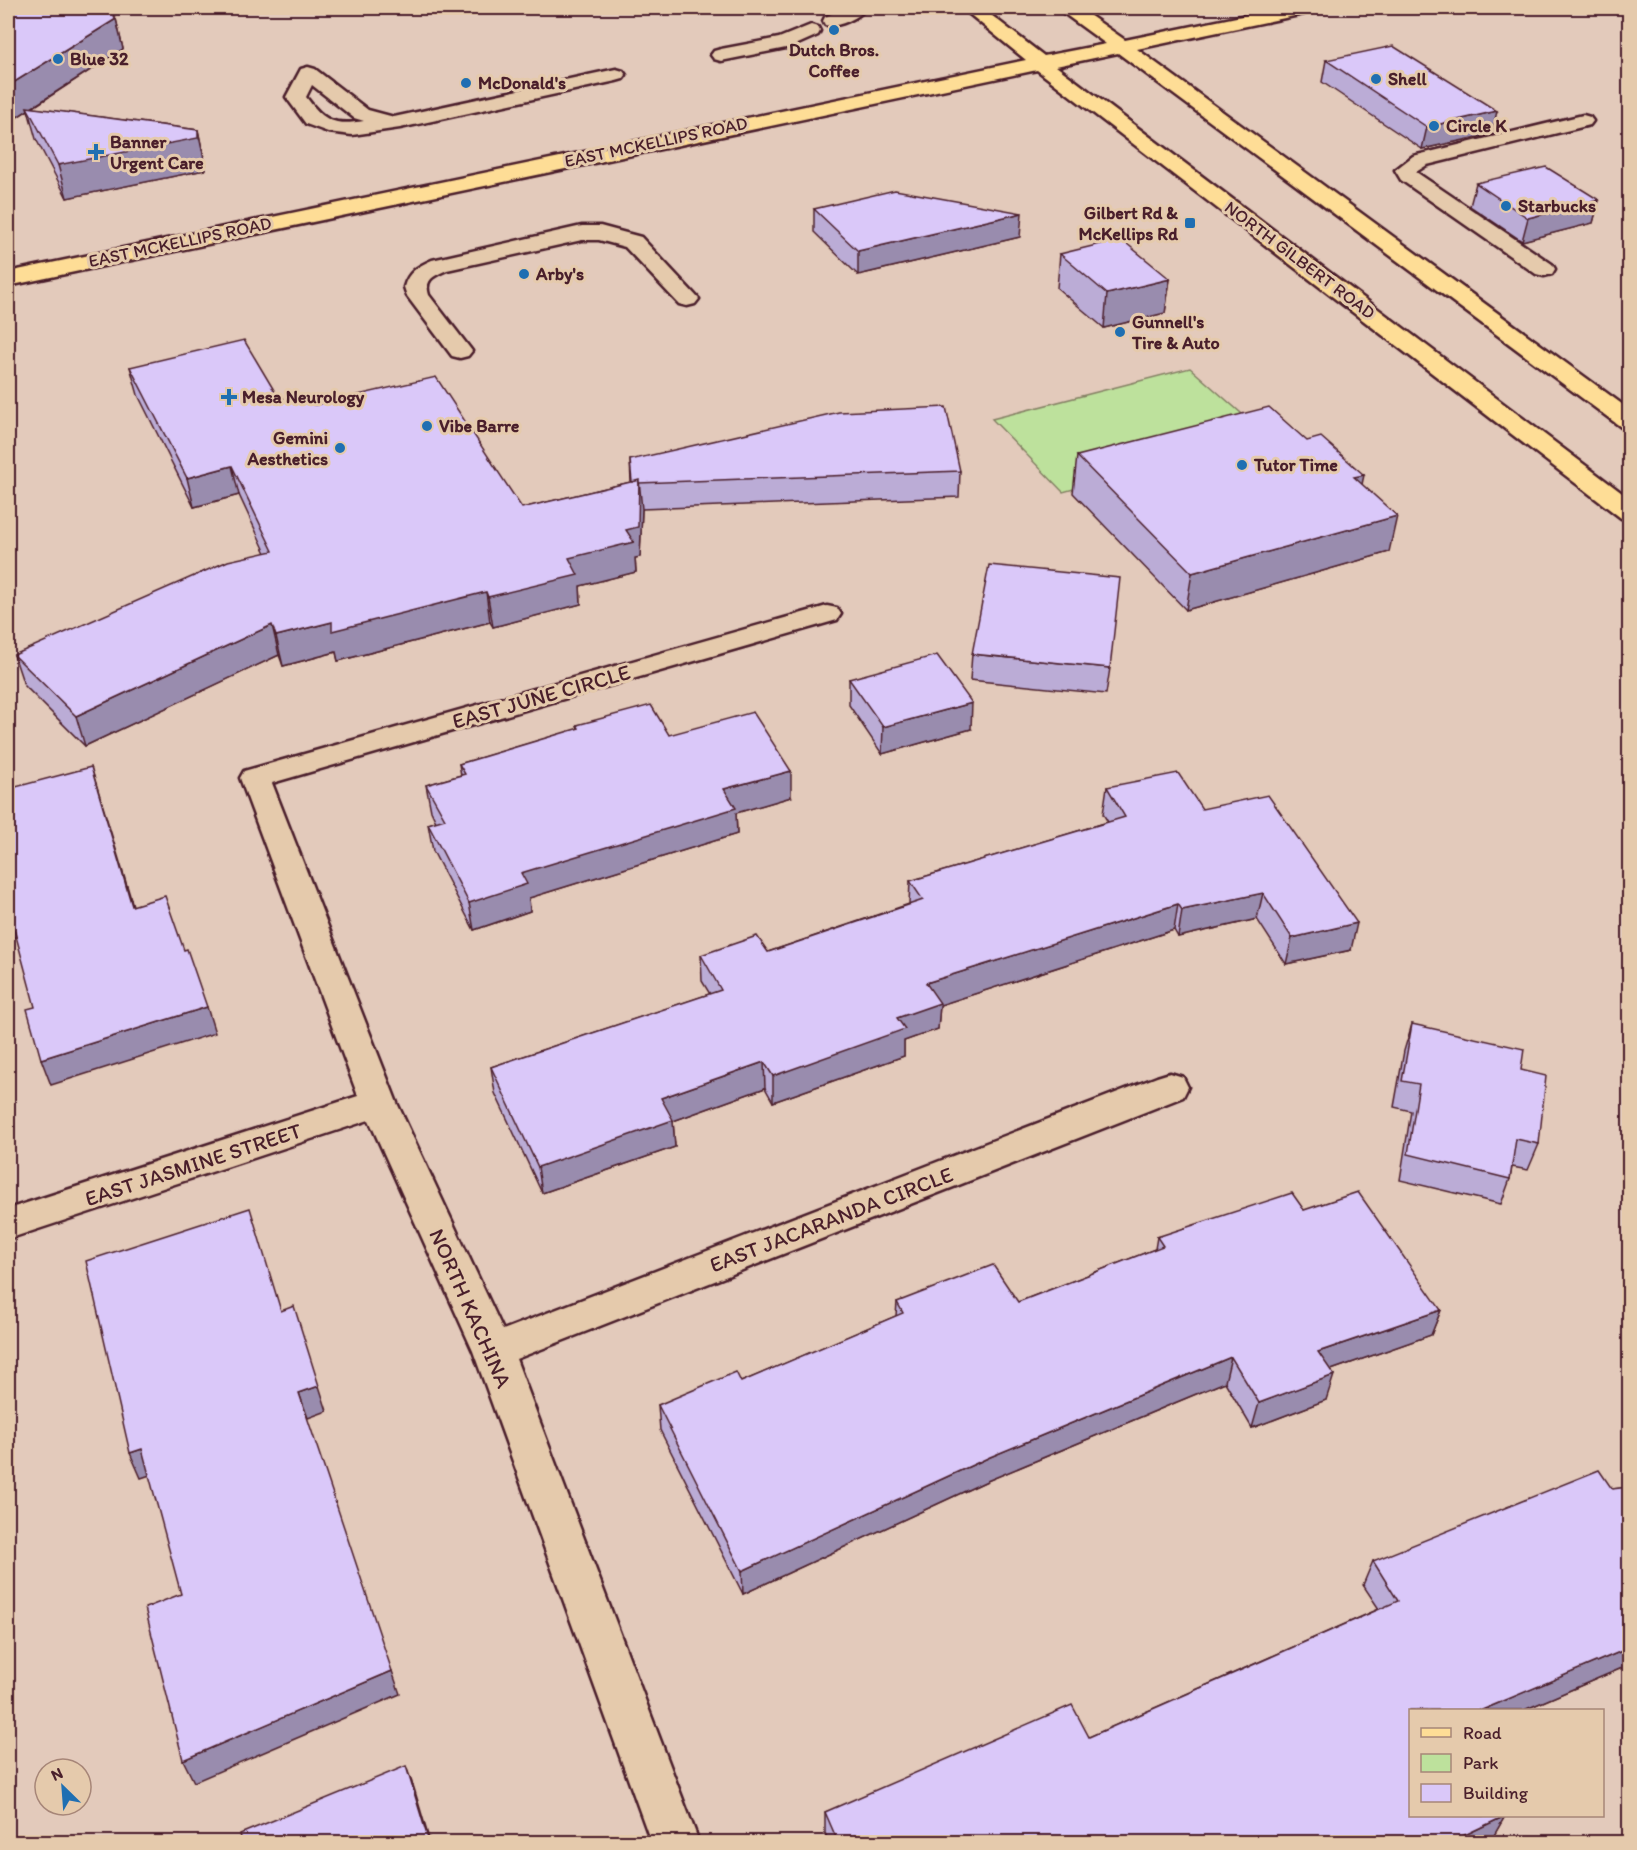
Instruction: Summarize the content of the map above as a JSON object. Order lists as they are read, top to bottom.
{
  "streets": {
    "main road": ["EAST MCKELLIPS ROAD", "NORTH GILBERT ROAD"],
    "street": [
      "EAST JUNE CIRCLE",
      "EAST JASMINE STREET",
      "EAST JACARANDA CIRCLE",
      "NORTH KACHINA"
    ]
  },
  "crossings": [
    ["EAST MCKELLIPS ROAD", "NORTH GILBERT ROAD"],
    ["EAST JUNE CIRCLE", "NORTH KACHINA"],
    ["EAST JASMINE STREET", "NORTH KACHINA"],
    ["EAST JACARANDA CIRCLE", "NORTH KACHINA"]
  ],
  "places": {
    "other": [
      "Dutch Bros. Coffee",
      "Blue 32",
      "Shell",
      "McDonald's",
      "Circle K",
      "Starbucks",
      "Arby's",
      "Gunnell's Tire & Auto",
      "Vibe Barre",
      "Gemini Aesthetics",
      "Tutor Time"
    ],
    "health": ["Banner Urgent Care", "Mesa Neurology"],
    "transit": ["Gilbert Rd & McKellips Rd"]
  },
  "legend": ["Road", "Park", "Building"],
  "north": "top left"
}
